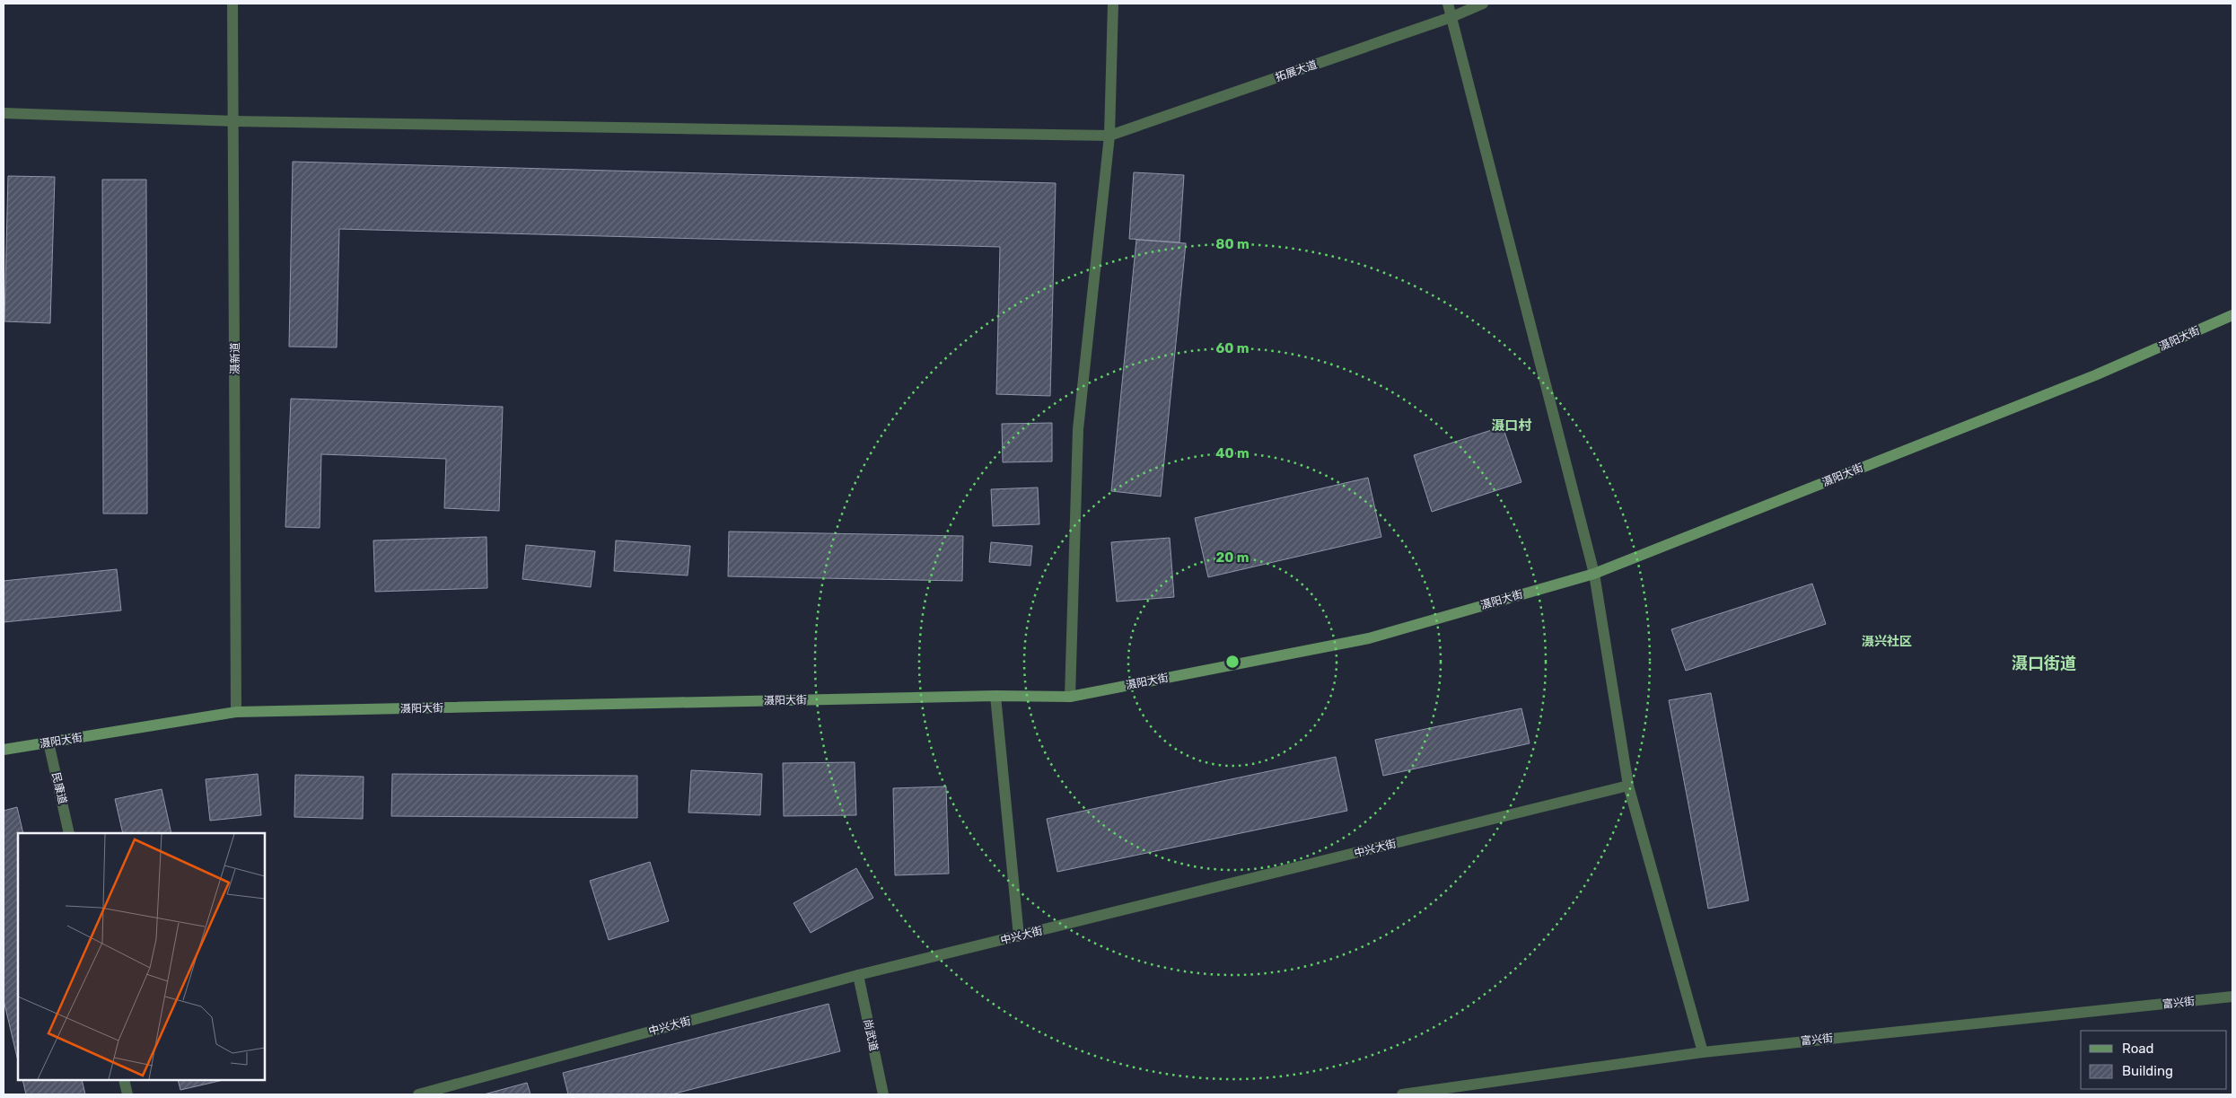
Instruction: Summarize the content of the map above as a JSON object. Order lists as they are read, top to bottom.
{
  "streets": {
    "main road": ["滠阳大街"],
    "street": [
      "拓展大道",
      "滠新道",
      "民康道",
      "中兴大街",
      "富兴街",
      "尚武道"
    ]
  },
  "crossings": [
    ["滠阳大街", "滠新道"],
    ["滠阳大街", "民康道"],
    ["中兴大街", "尚武道"]
  ],
  "districts": ["滠口村", "滠兴社区", "滠口街道"],
  "legend": ["Road", "Building"],
  "rings": [
    "80 m",
    "60 m",
    "40 m",
    "20 m"
  ]
}
